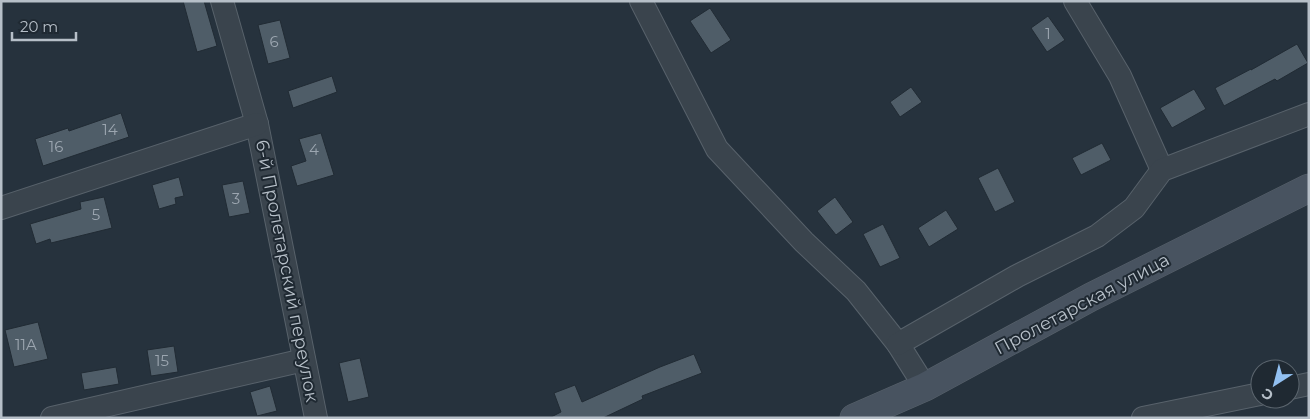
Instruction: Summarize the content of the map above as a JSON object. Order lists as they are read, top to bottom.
{
  "streets": {
    "main road": ["Пролетарская улица"],
    "street": ["6-й Пролетарский переулок"]
  },
  "house_numbers": [
    "1",
    "6",
    "14",
    "16",
    "4",
    "3",
    "5",
    "11А",
    "15"
  ],
  "scale_bar": "20 m",
  "north": "bottom left"
}
